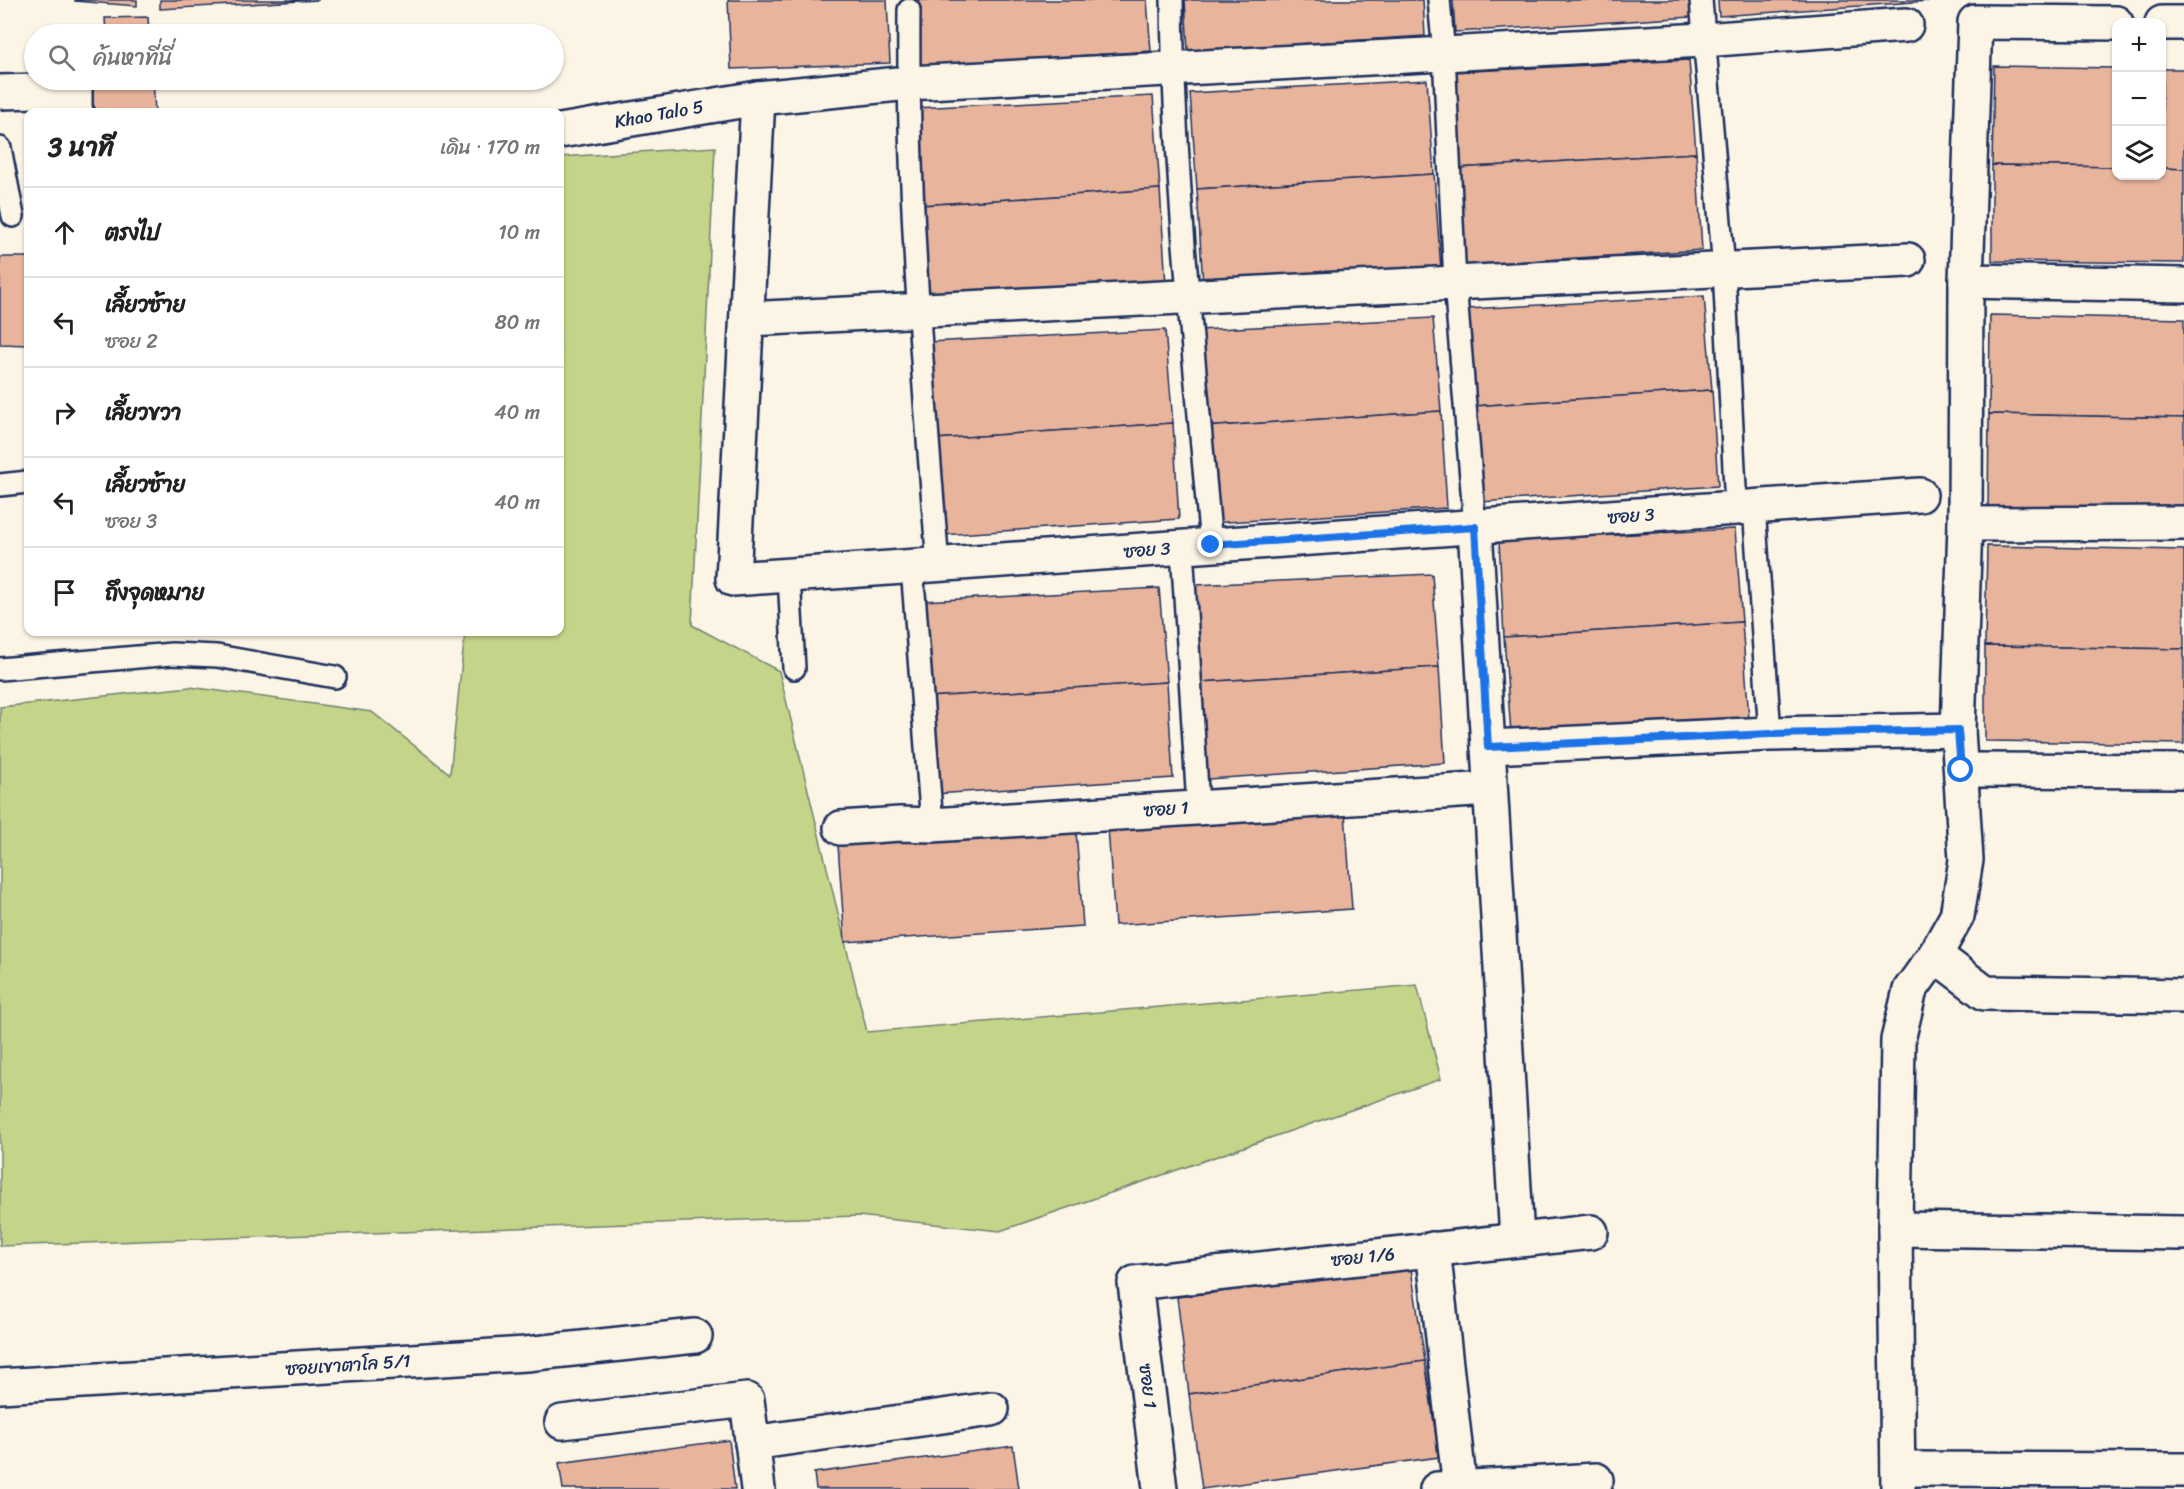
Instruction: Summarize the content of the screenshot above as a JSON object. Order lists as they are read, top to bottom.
{
  "streets": {
    "street": [
      "Khao Talo 5",
      "ซอย 3",
      "ซอย 1",
      "ซอย 1/6",
      "ซอยเขาตาโล 5/1"
    ]
  },
  "crossings": [
    ["ซอย 1", "ซอย 1/6"]
  ],
  "page": {
    "map_buttons": ["+", "−"],
    "search": "ค้นหาที่นี่",
    "heading": ["3 นาที", "เดิน · 170 m"],
    "list": [
      ["ตรงไป", "10 m"],
      ["เลี้ยวซ้าย", "ซอย 2", "80 m"],
      ["เลี้ยวขวา", "40 m"],
      ["เลี้ยวซ้าย", "ซอย 3", "40 m"],
      "ถึงจุดหมาย"
    ]
  }
}
